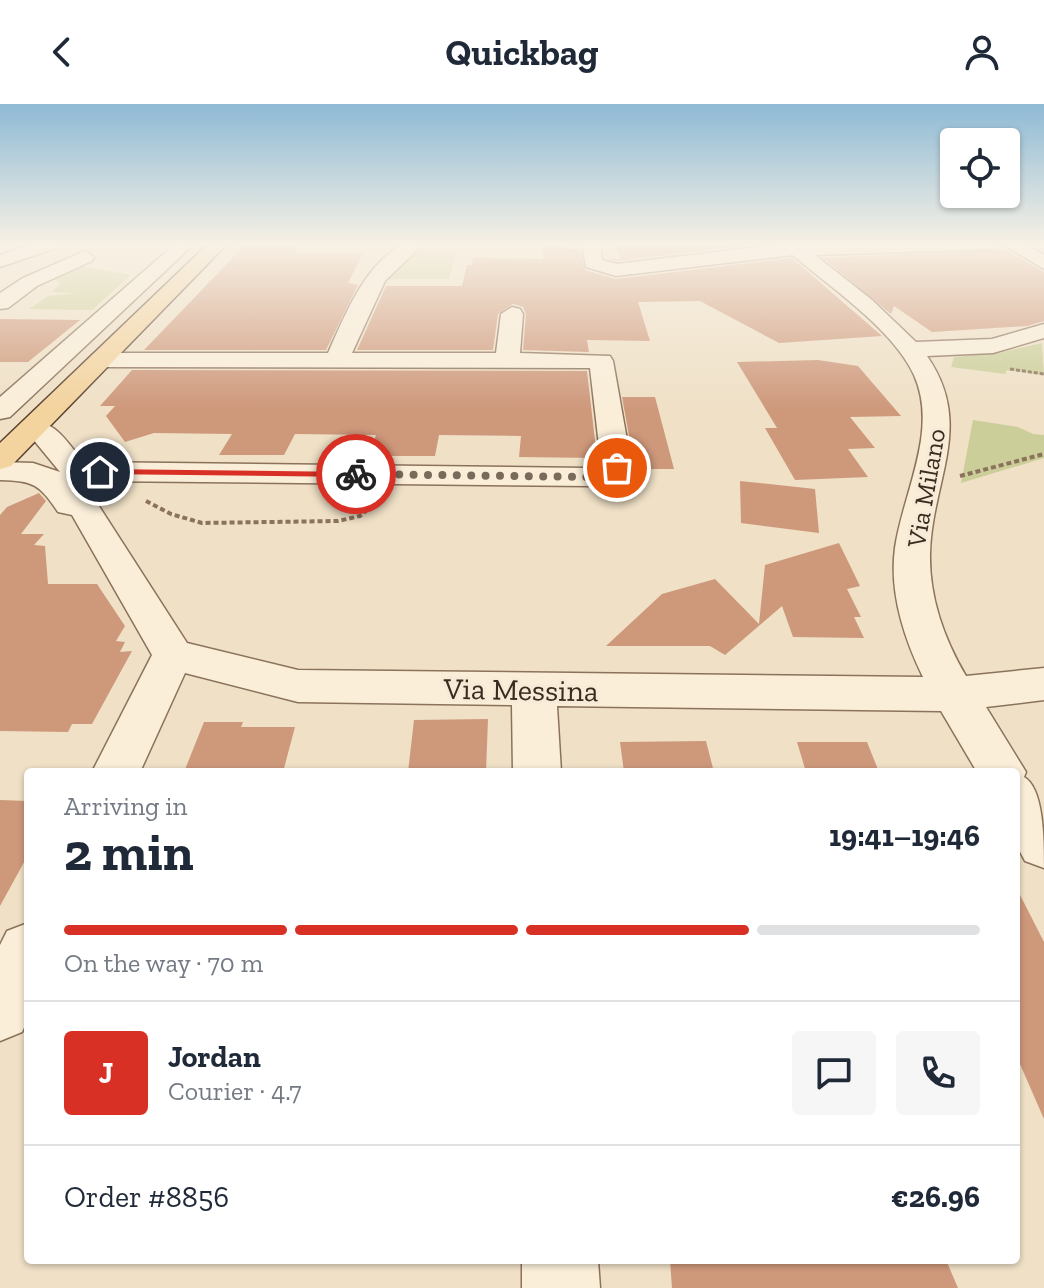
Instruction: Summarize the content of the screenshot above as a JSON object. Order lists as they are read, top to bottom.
{
  "streets": {
    "street": ["Via Milano", "Via Messina"]
  },
  "crossings": [
    ["Via Milano", "Via Messina"]
  ],
  "page": {
    "header": "Quickbag",
    "heading": ["2 min", "Arriving in", "19:41–19:46"],
    "panel": [
      "Jordan",
      "Courier · 4.7",
      "Order #8856",
      "€26.96"
    ],
    "bar": "On the way · 70 m",
    "round": "J"
  }
}
